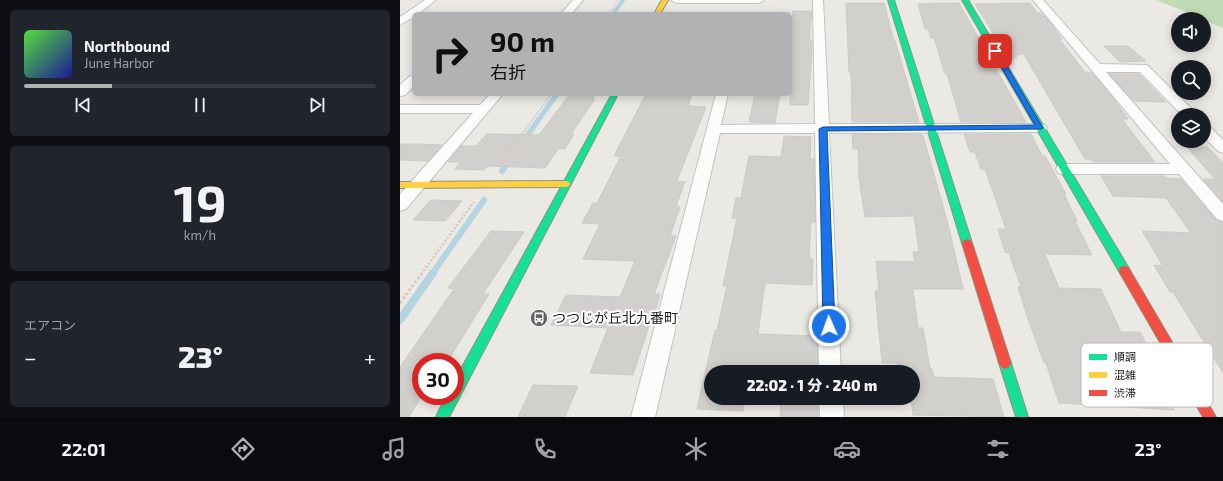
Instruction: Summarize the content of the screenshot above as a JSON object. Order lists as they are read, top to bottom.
{
  "places": {
    "bus stop": ["つつじが丘北九番町"]
  },
  "legend": ["順調", "混雑", "渋滞"],
  "page": {
    "turn": ["90 m", "右折"],
    "song": ["Northbound", "June Harbor"],
    "tile": [
      ["19", "km/h"],
      "エアコン"
    ],
    "heat": ["−", "23°", "+"],
    "limit": "30",
    "trip": "22:02 · 1 分 · 240 m",
    "tabs": ["22:01", "23°"]
  }
}
